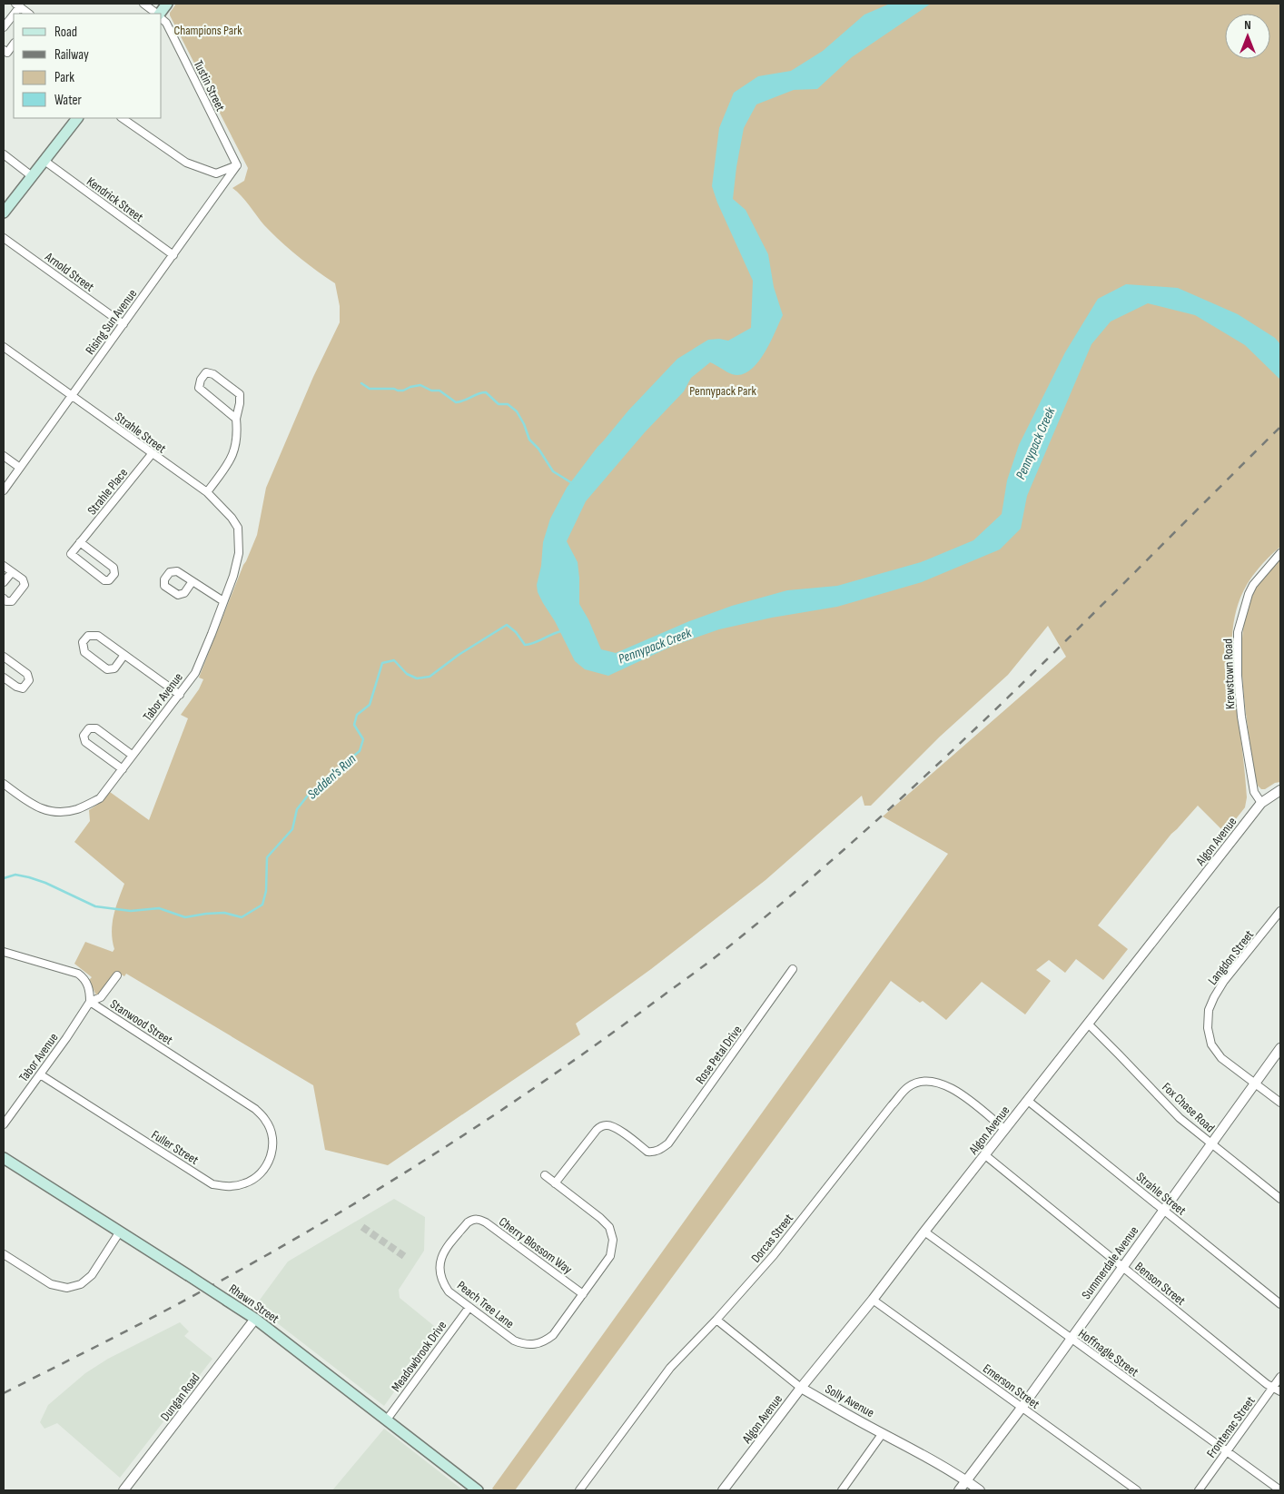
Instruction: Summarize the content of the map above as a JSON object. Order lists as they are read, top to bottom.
{
  "streets": {
    "main road": ["Rhawn Street"],
    "street": [
      "Tustin Street",
      "Kendrick Street",
      "Arnold Street",
      "Rising Sun Avenue",
      "Strahle Street",
      "Strahle Place",
      "Krewstown Road",
      "Tabor Avenue",
      "Algon Avenue",
      "Langdon Street",
      "Stanwood Street",
      "Rose Petal Drive",
      "Fox Chase Road",
      "Fuller Street",
      "Dorcas Street",
      "Cherry Blossom Way",
      "Summerdale Avenue",
      "Benson Street",
      "Peach Tree Lane",
      "Hoffnagle Street",
      "Meadowbrook Drive",
      "Emerson Street",
      "Dungan Road",
      "Solly Avenue",
      "Frontenac Street"
    ]
  },
  "crossings": [
    ["Tustin Street", "Rising Sun Avenue"],
    ["Kendrick Street", "Rising Sun Avenue"],
    ["Arnold Street", "Rising Sun Avenue"],
    ["Rising Sun Avenue", "Strahle Street"],
    ["Strahle Street", "Strahle Place"],
    ["Strahle Street", "Tabor Avenue"],
    ["Strahle Street", "Algon Avenue"],
    ["Strahle Street", "Summerdale Avenue"],
    ["Krewstown Road", "Algon Avenue"],
    ["Tabor Avenue", "Stanwood Street"],
    ["Tabor Avenue", "Fuller Street"],
    ["Algon Avenue", "Fox Chase Road"],
    ["Algon Avenue", "Dorcas Street"],
    ["Algon Avenue", "Benson Street"],
    ["Algon Avenue", "Hoffnagle Street"],
    ["Algon Avenue", "Emerson Street"],
    ["Algon Avenue", "Solly Avenue"],
    ["Langdon Street", "Summerdale Avenue"],
    ["Stanwood Street", "Fuller Street"],
    ["Fox Chase Road", "Summerdale Avenue"],
    ["Dorcas Street", "Solly Avenue"],
    ["Cherry Blossom Way", "Peach Tree Lane"],
    ["Summerdale Avenue", "Benson Street"],
    ["Summerdale Avenue", "Hoffnagle Street"],
    ["Summerdale Avenue", "Emerson Street"],
    ["Summerdale Avenue", "Solly Avenue"],
    ["Benson Street", "Frontenac Street"],
    ["Rhawn Street", "Meadowbrook Drive"],
    ["Rhawn Street", "Dungan Road"],
    ["Peach Tree Lane", "Meadowbrook Drive"],
    ["Hoffnagle Street", "Frontenac Street"]
  ],
  "water": ["Pennypack Creek", "Sedden's Run"],
  "parks": ["Champions Park", "Pennypack Park"],
  "legend": [
    "Road",
    "Railway",
    "Park",
    "Water"
  ],
  "north": "top"
}
